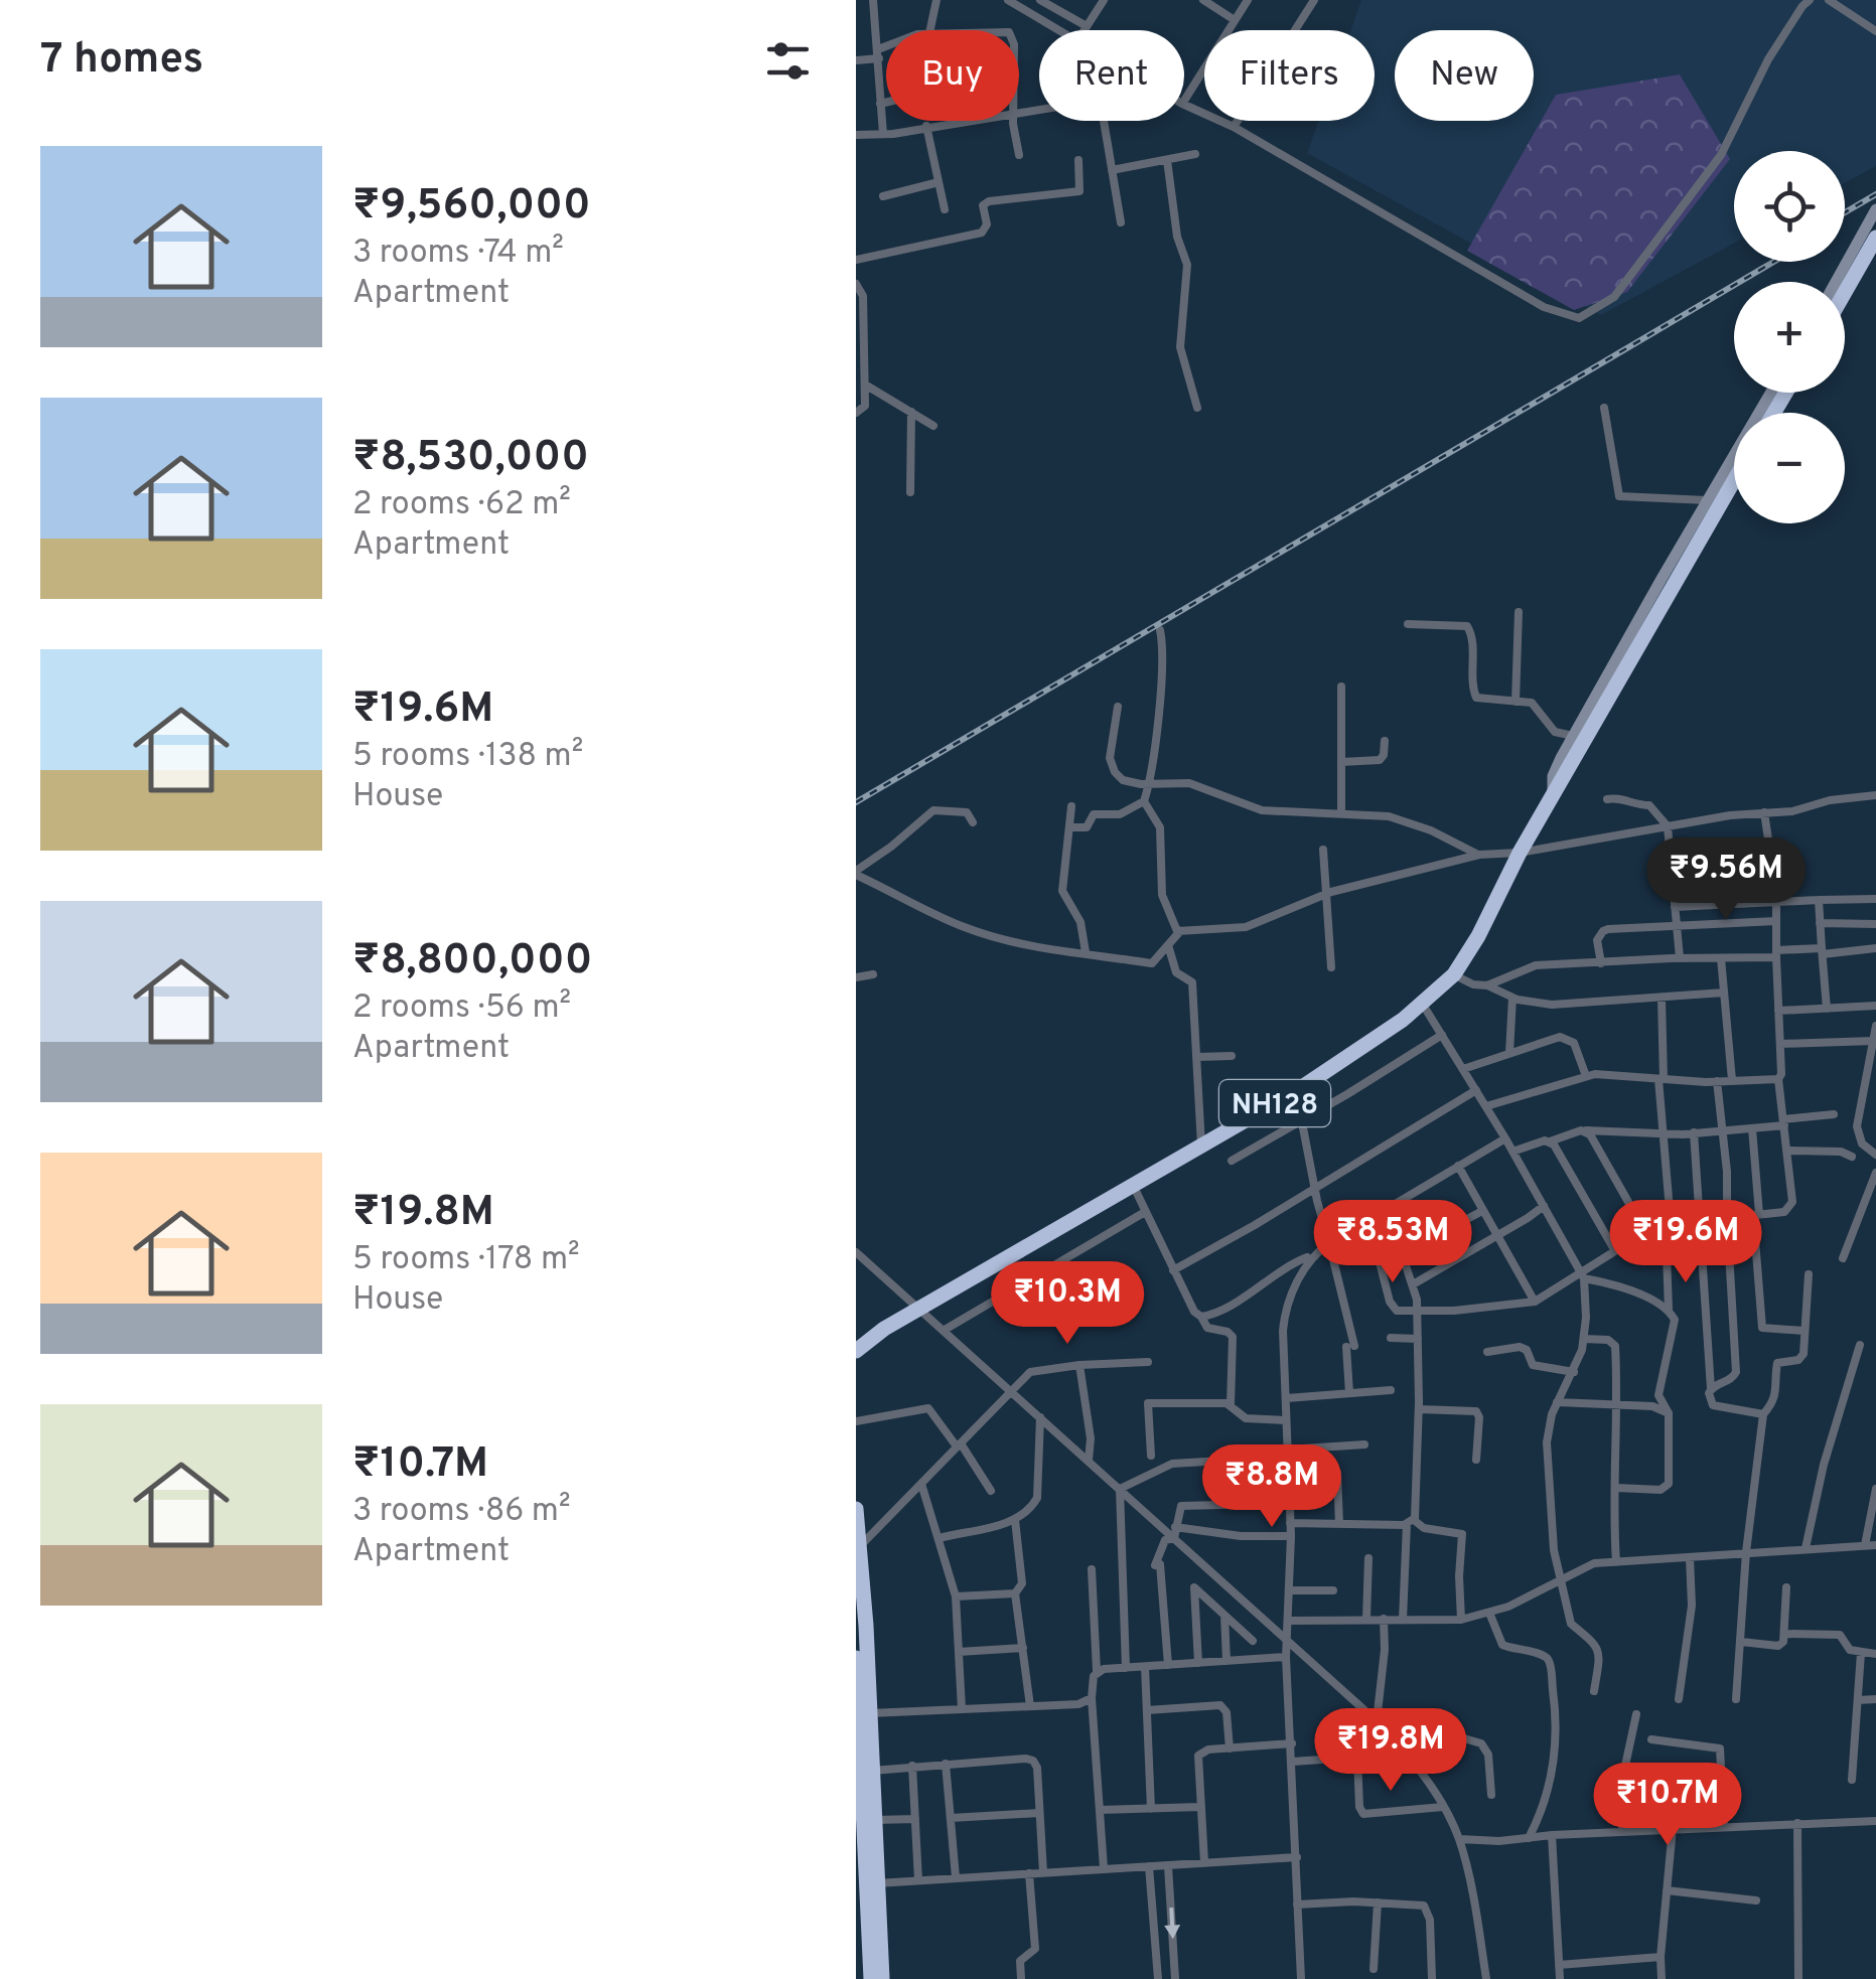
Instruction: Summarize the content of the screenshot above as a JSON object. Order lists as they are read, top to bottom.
{
  "streets": {
    "highway": ["NH128"]
  },
  "page": {
    "heading": "7 homes",
    "chip": [
      "Buy",
      "Rent",
      "Filters",
      "New"
    ],
    "list": [
      {
        "name": "₹9,560,000",
        "note": "3 rooms · 74 m² · Apartment"
      },
      {
        "name": "₹8,530,000",
        "note": "2 rooms · 62 m² · Apartment"
      },
      {
        "name": "₹19.6M",
        "note": "5 rooms · 138 m² · House"
      },
      {
        "name": "₹8,800,000",
        "note": "2 rooms · 56 m² · Apartment"
      },
      {
        "name": "₹19.8M",
        "note": "5 rooms · 178 m² · House"
      },
      {
        "name": "₹10.7M",
        "note": "3 rooms · 86 m² · Apartment"
      }
    ],
    "map_buttons": ["+", "−"],
    "price": [
      "₹9.56M",
      "₹8.53M",
      "₹19.6M",
      "₹10.3M",
      "₹8.8M",
      "₹19.8M",
      "₹10.7M"
    ]
  }
}
